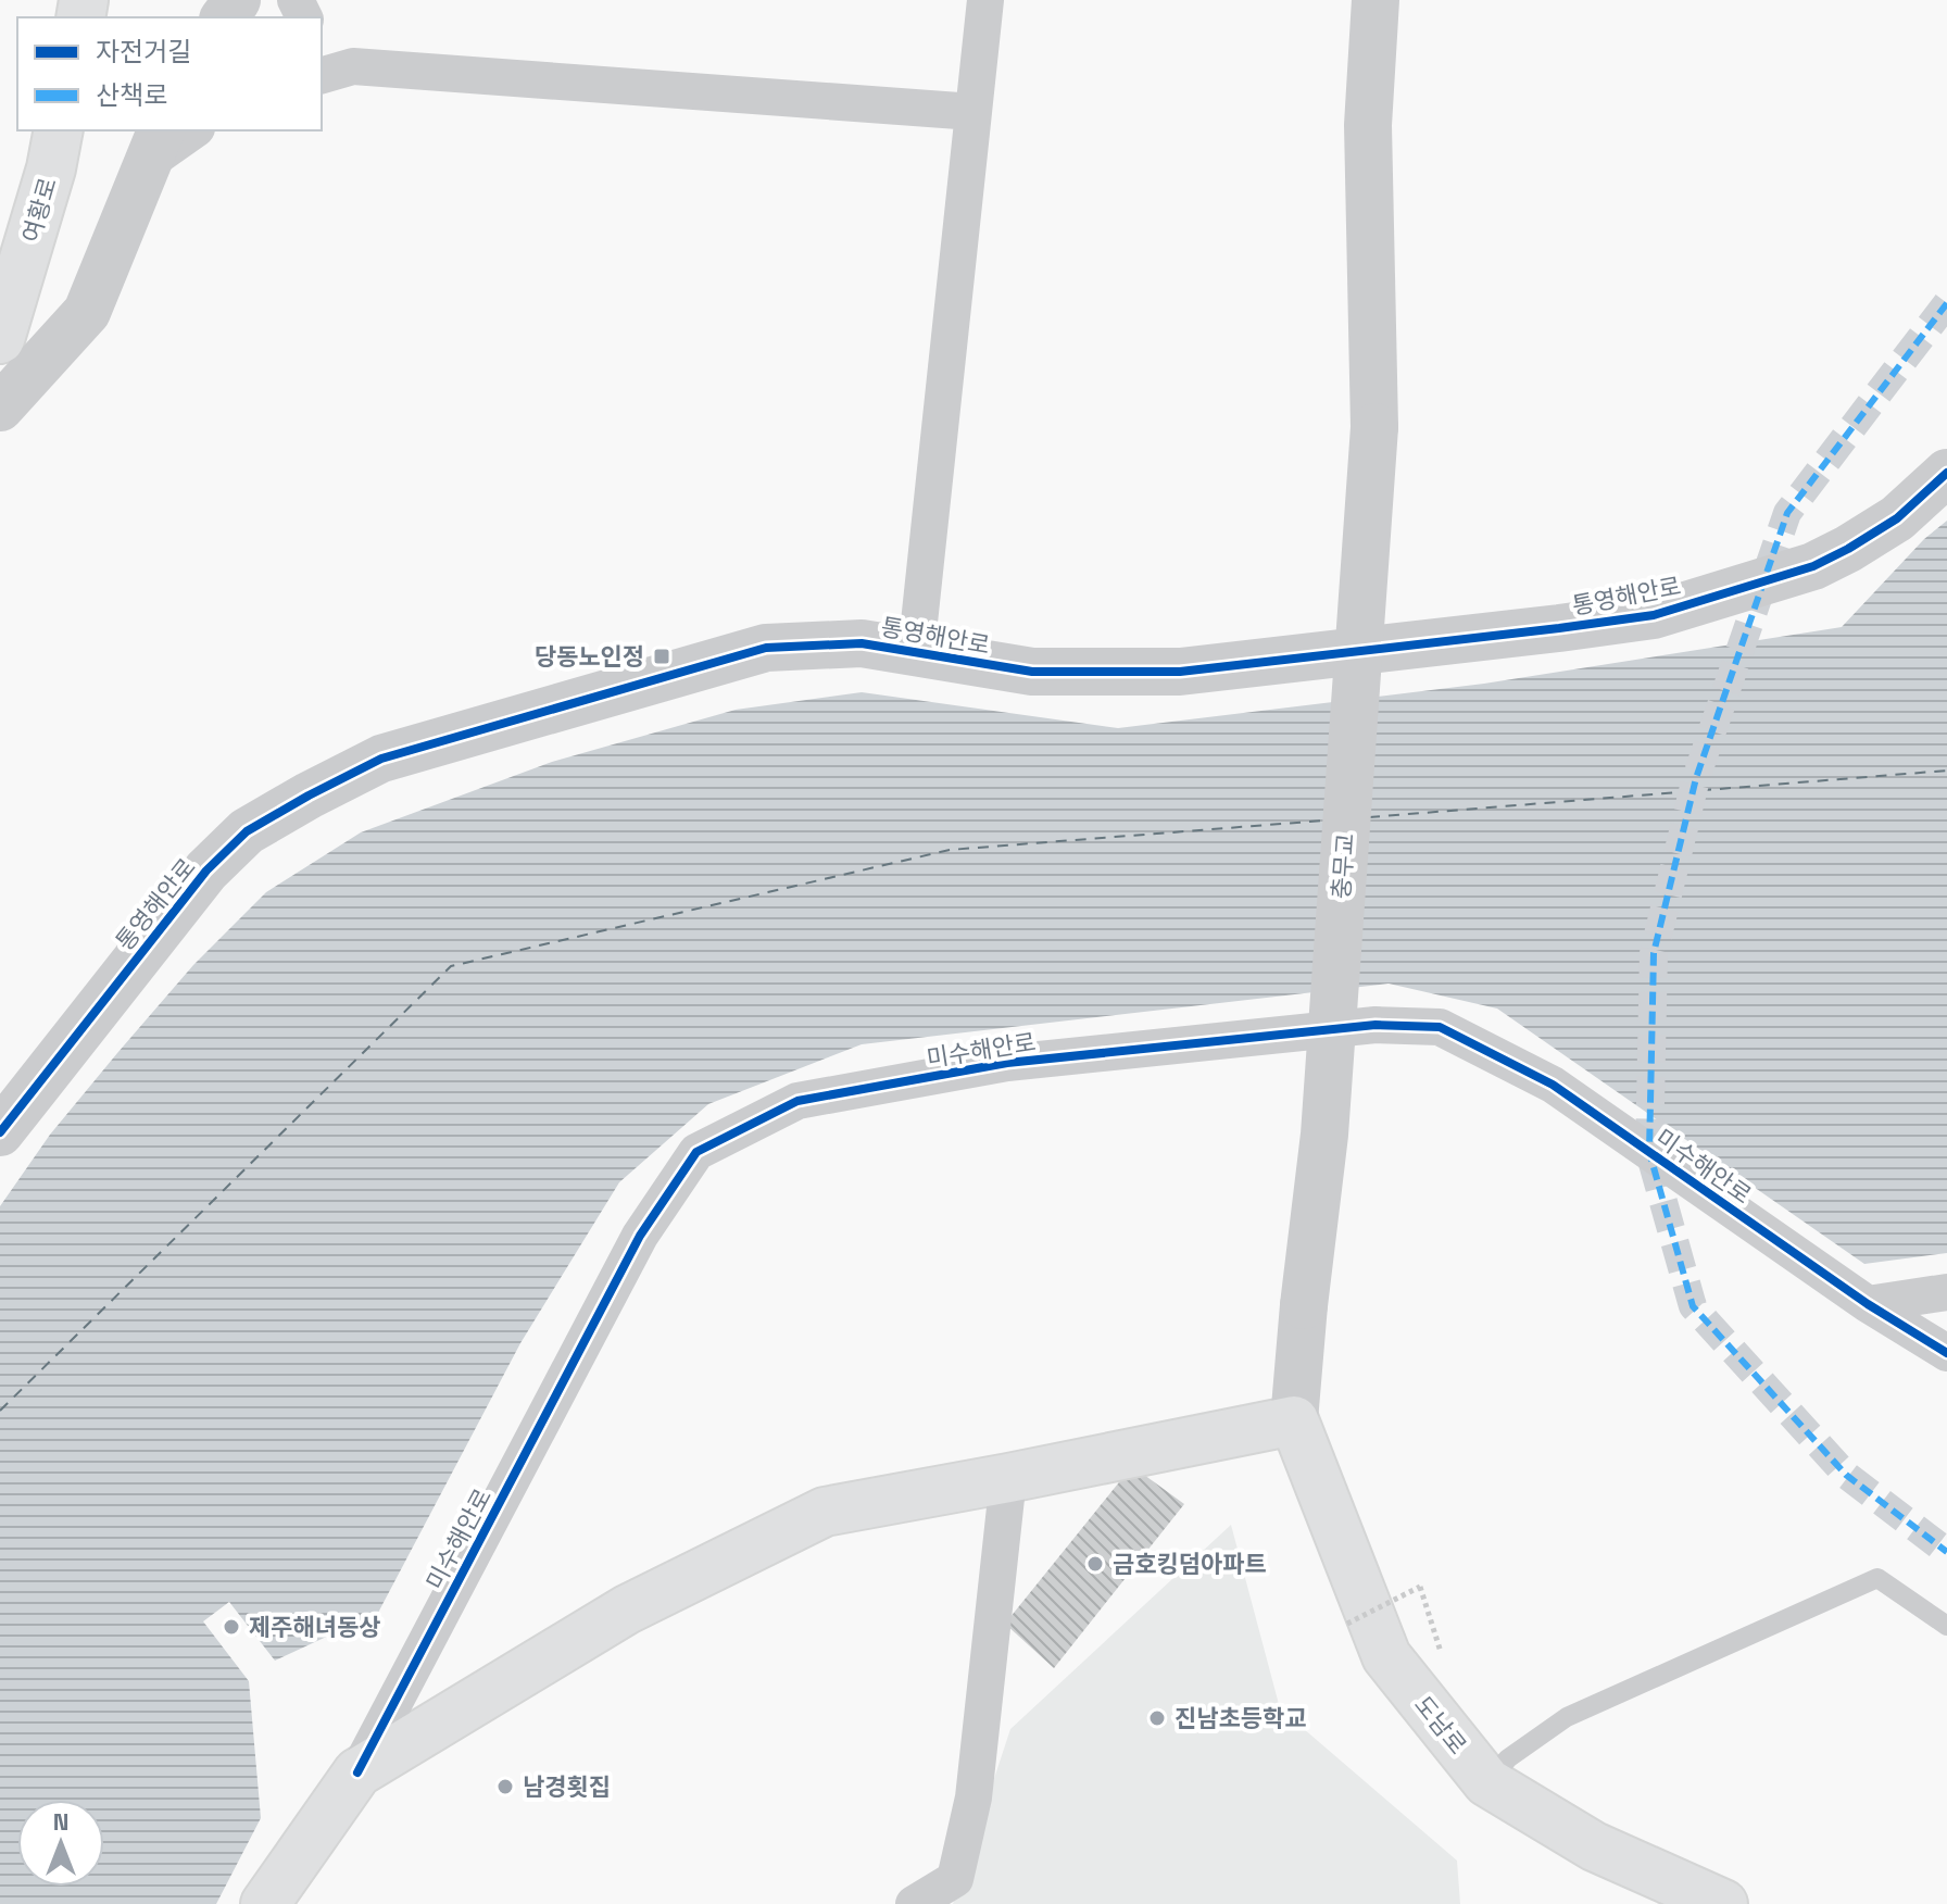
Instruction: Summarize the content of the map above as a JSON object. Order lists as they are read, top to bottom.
{
  "streets": {
    "main road": ["여황로", "미수해안로", "도남로"],
    "street": ["통영해안로", "충무교"]
  },
  "crossings": [
    ["충무교", "도남로"]
  ],
  "places": {
    "transit": ["당동노인정"],
    "other": [
      "금호킹덤아파트",
      "제주해녀동상",
      "진남초등학교",
      "남경횟집"
    ]
  },
  "legend": ["자전거길", "산책로"],
  "north": "top"
}
